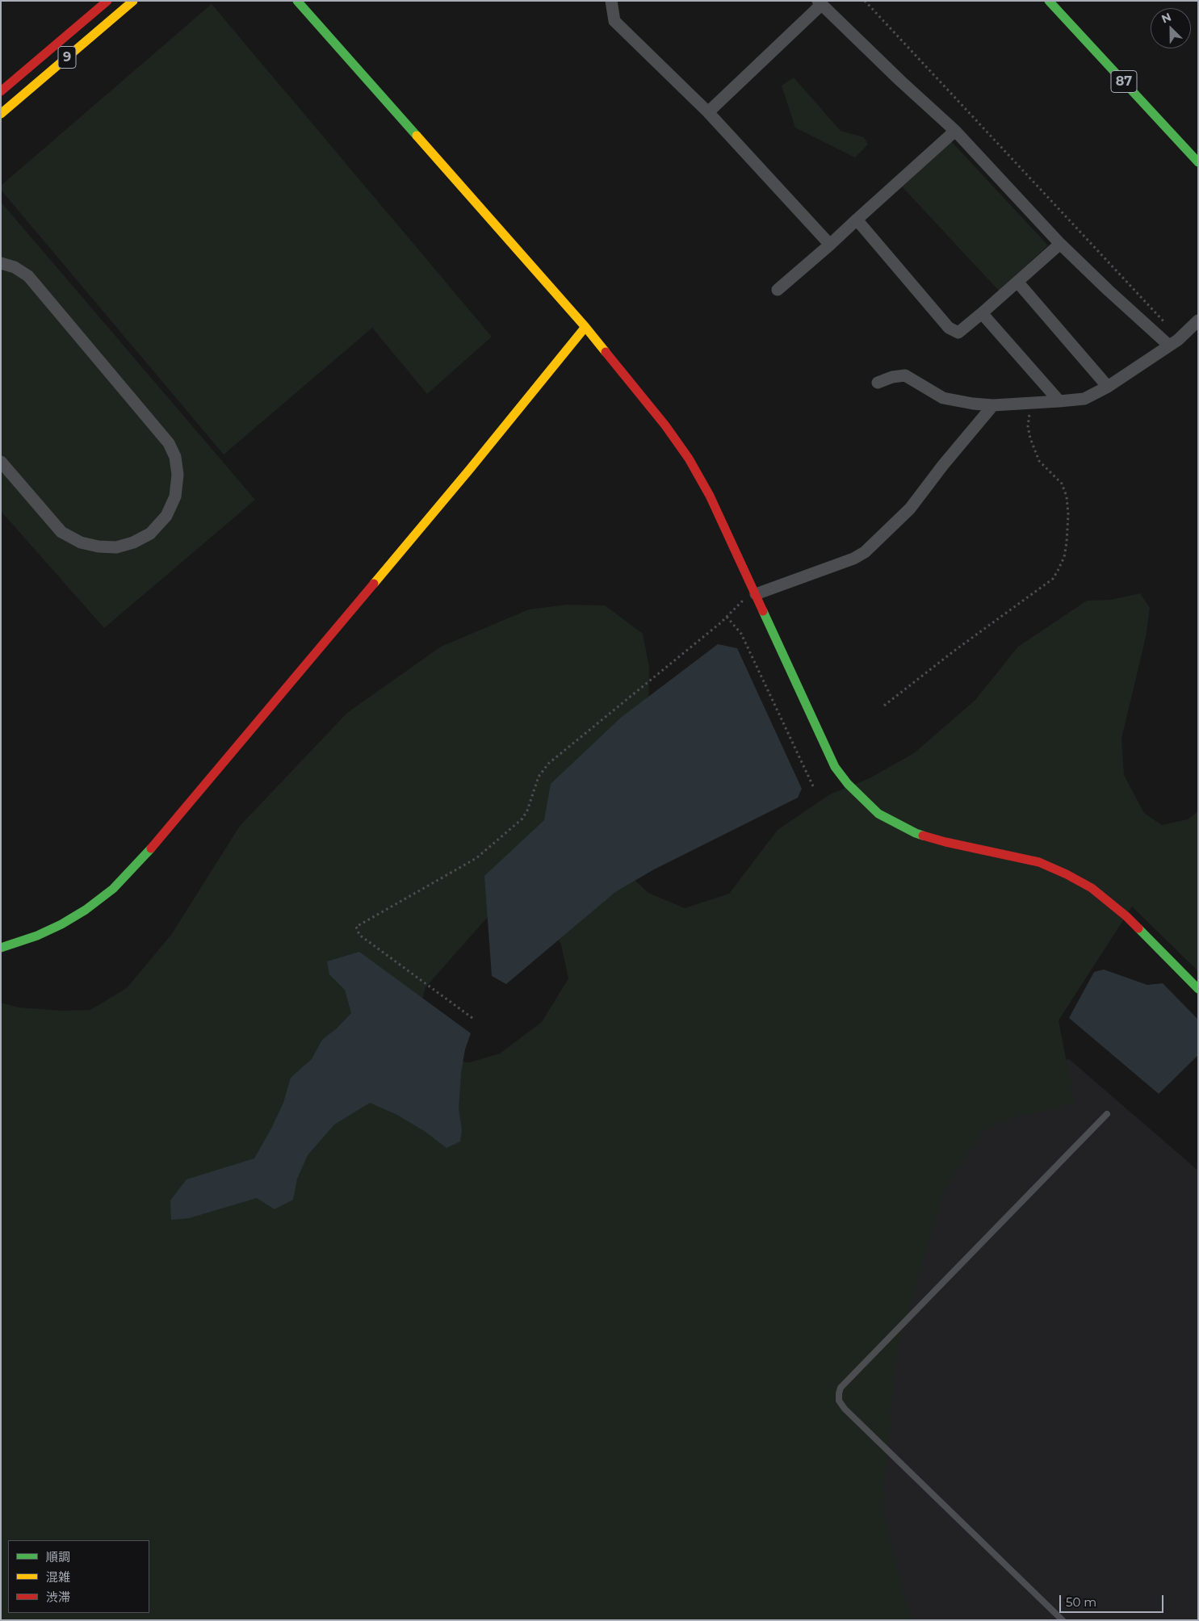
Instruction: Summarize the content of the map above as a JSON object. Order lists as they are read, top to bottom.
{
  "streets": {
    "street": ["9", "87"]
  },
  "legend": ["順調", "混雑", "渋滞"],
  "scale_bar": "50 m",
  "north": "top left"
}
